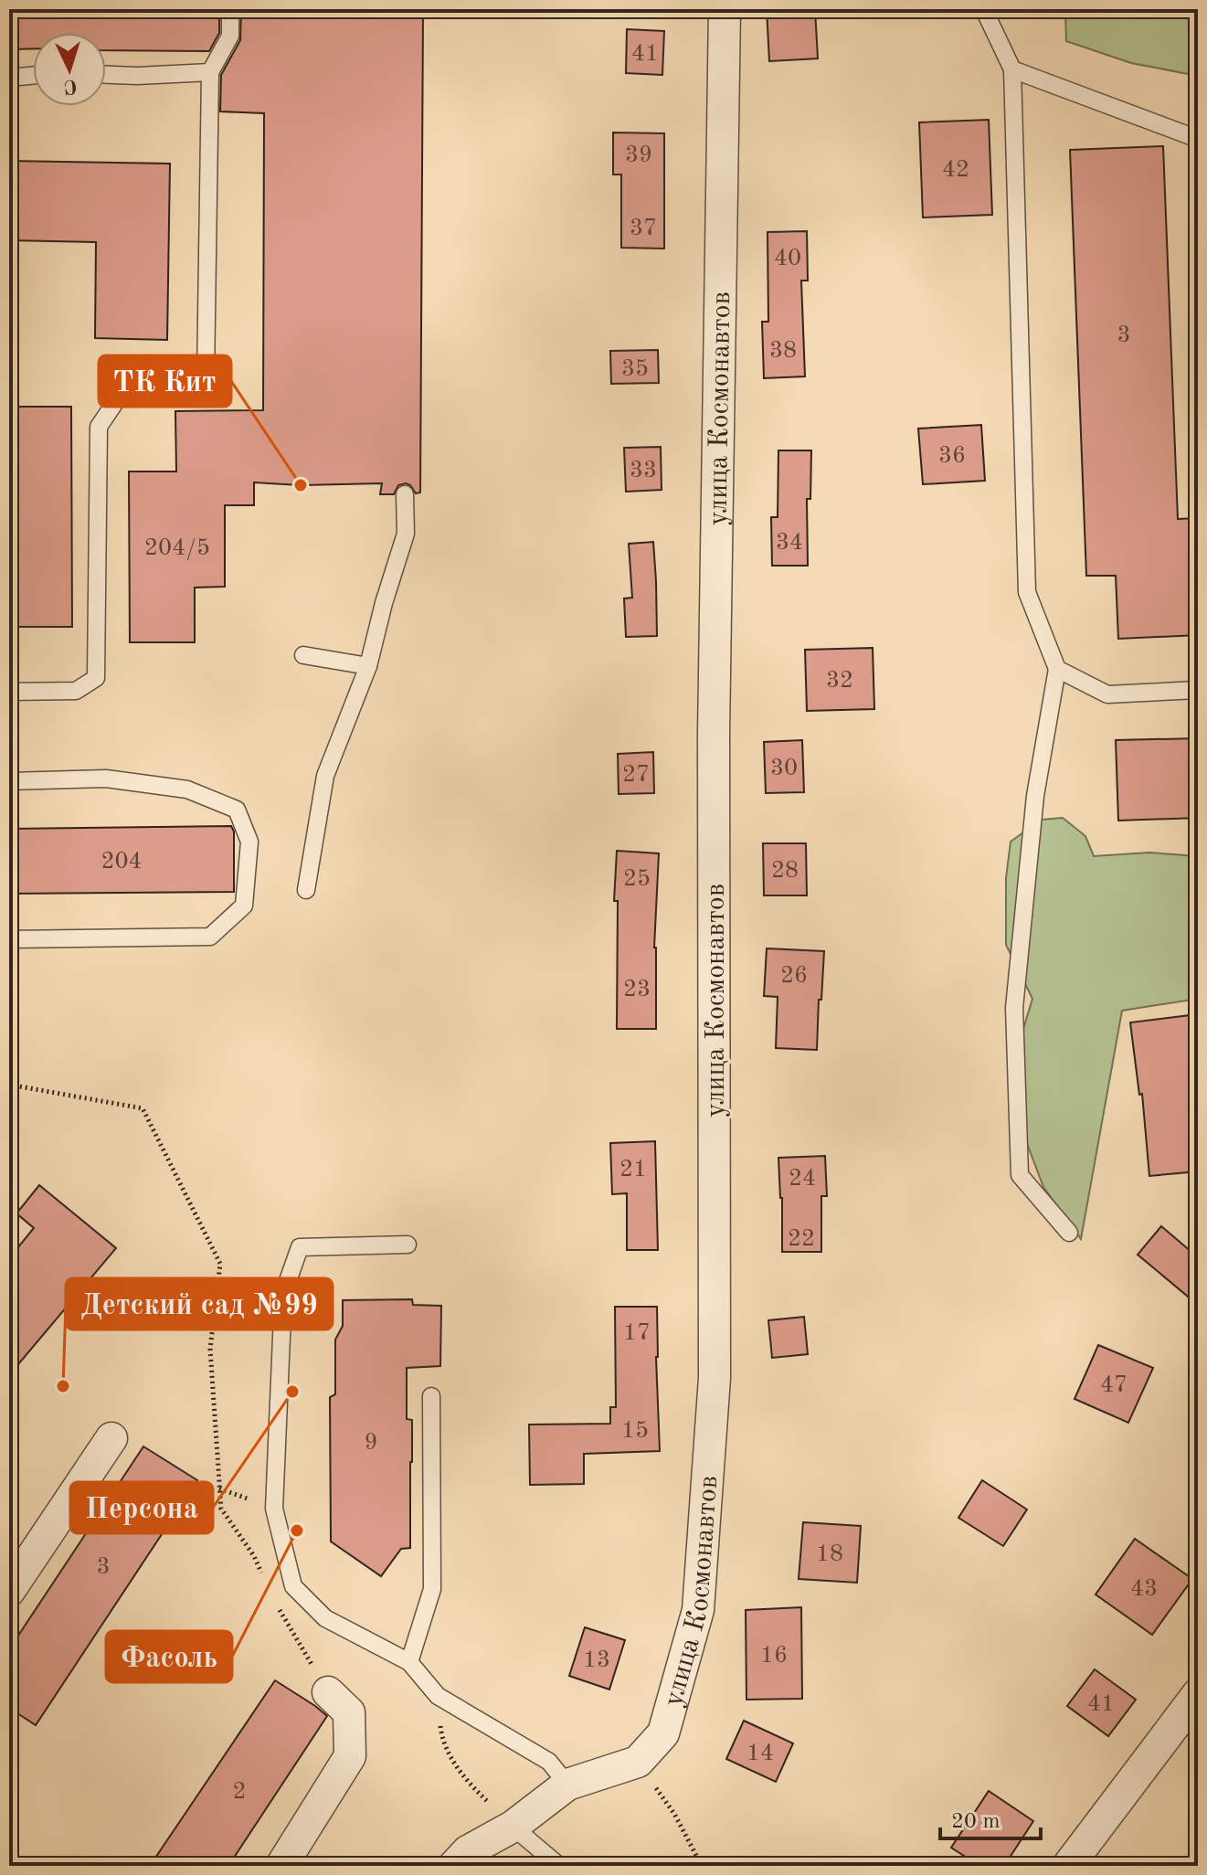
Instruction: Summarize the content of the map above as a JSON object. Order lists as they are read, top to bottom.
{
  "streets": {
    "street": ["улица Космонавтов"]
  },
  "places": [
    "ТК Кит",
    "Детский сад №99",
    "Персона",
    "Фасоль"
  ],
  "house_numbers": [
    "41",
    "39",
    "42",
    "37",
    "40",
    "3",
    "38",
    "35",
    "36",
    "33",
    "34",
    "204/5",
    "32",
    "30",
    "27",
    "204",
    "28",
    "25",
    "26",
    "23",
    "21",
    "24",
    "22",
    "17",
    "47",
    "15",
    "9",
    "18",
    "3",
    "43",
    "16",
    "13",
    "41",
    "14",
    "2"
  ],
  "scale_bar": "20 m",
  "north": "bottom"
}
